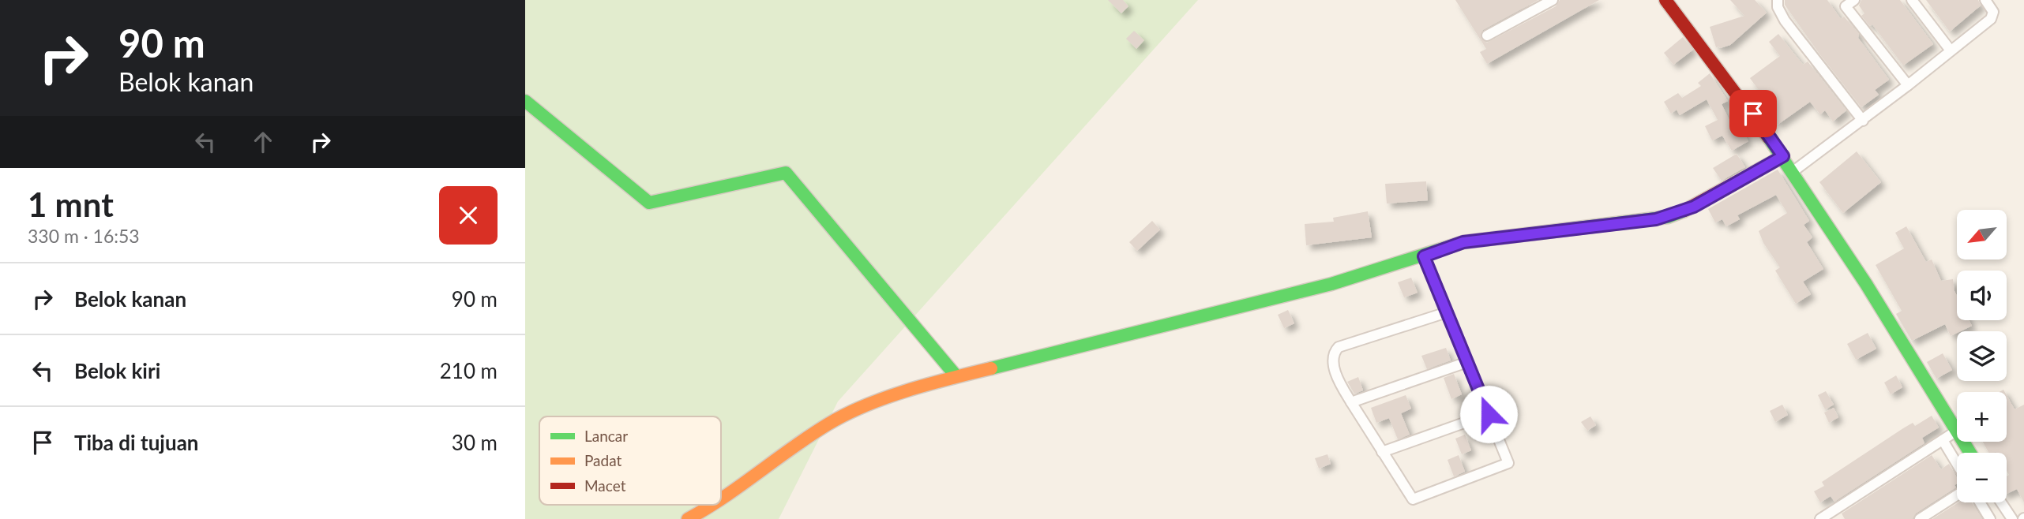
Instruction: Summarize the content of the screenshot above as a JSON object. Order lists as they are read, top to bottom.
{
  "legend": ["Lancar", "Padat", "Macet"],
  "north": "bottom left",
  "page": {
    "turn": ["90 m", "Belok kanan"],
    "heading": ["1 mnt", "330 m · 16:53"],
    "map_buttons": ["+", "−"],
    "list": [
      {
        "name": "Belok kanan",
        "value": "90 m"
      },
      {
        "name": "Belok kiri",
        "value": "210 m"
      },
      {
        "name": "Tiba di tujuan",
        "value": "30 m"
      }
    ]
  }
}
